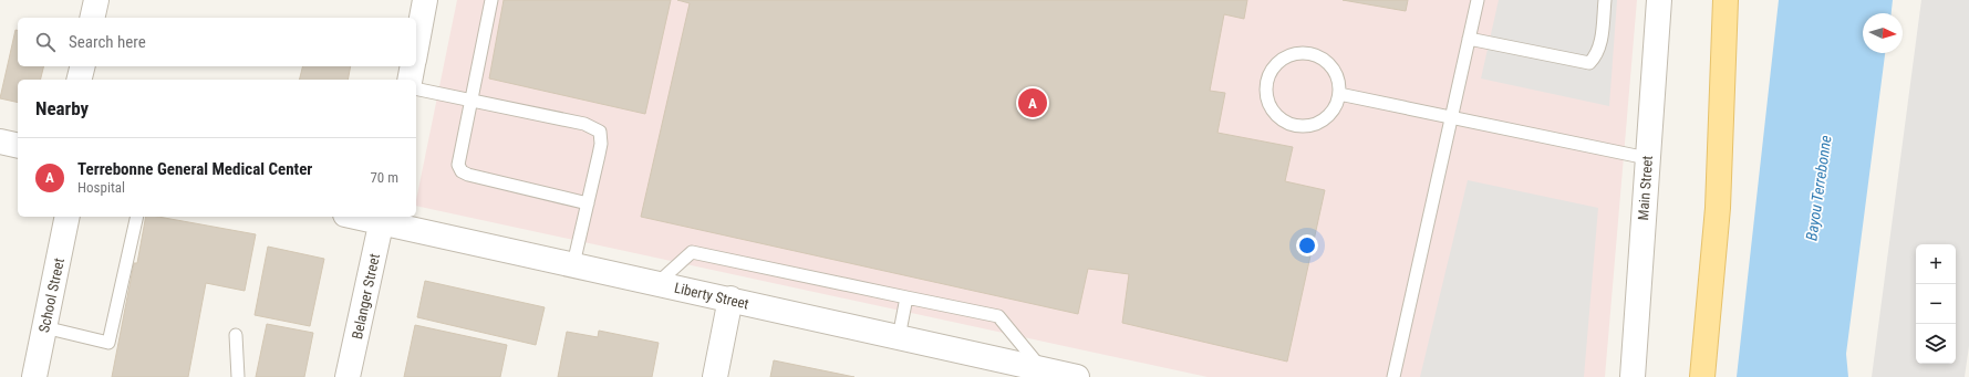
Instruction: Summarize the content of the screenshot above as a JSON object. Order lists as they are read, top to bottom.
{
  "streets": {
    "street": [
      "Main Street",
      "School Street",
      "Liberty Street",
      "Belanger Street"
    ]
  },
  "crossings": [
    ["Liberty Street", "Belanger Street"]
  ],
  "water": ["Bayou Terrebonne"],
  "north": "right",
  "page": {
    "search": "Search here",
    "heading": "Nearby",
    "pins": "A",
    "list": [
      {
        "mark": "A",
        "name": "Terrebonne General Medical Center",
        "note": "Hospital",
        "value": "70 m"
      }
    ],
    "map_buttons": ["+", "−"]
  }
}
